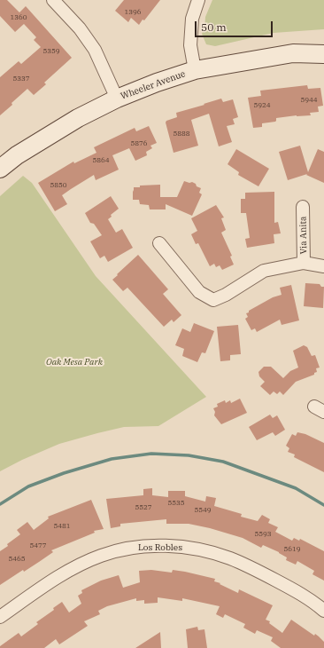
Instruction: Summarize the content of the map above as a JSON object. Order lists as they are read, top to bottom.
{
  "streets": {
    "main road": ["Wheeler Avenue"],
    "street": ["Via Anita", "Los Robles"]
  },
  "parks": ["Oak Mesa Park"],
  "house_numbers": [
    "1396",
    "1360",
    "5359",
    "5337",
    "5944",
    "5924",
    "5888",
    "5876",
    "5864",
    "5850",
    "5535",
    "5527",
    "5549",
    "5481",
    "5593",
    "5477",
    "5619",
    "5465"
  ],
  "scale_bar": "50 m"
}
